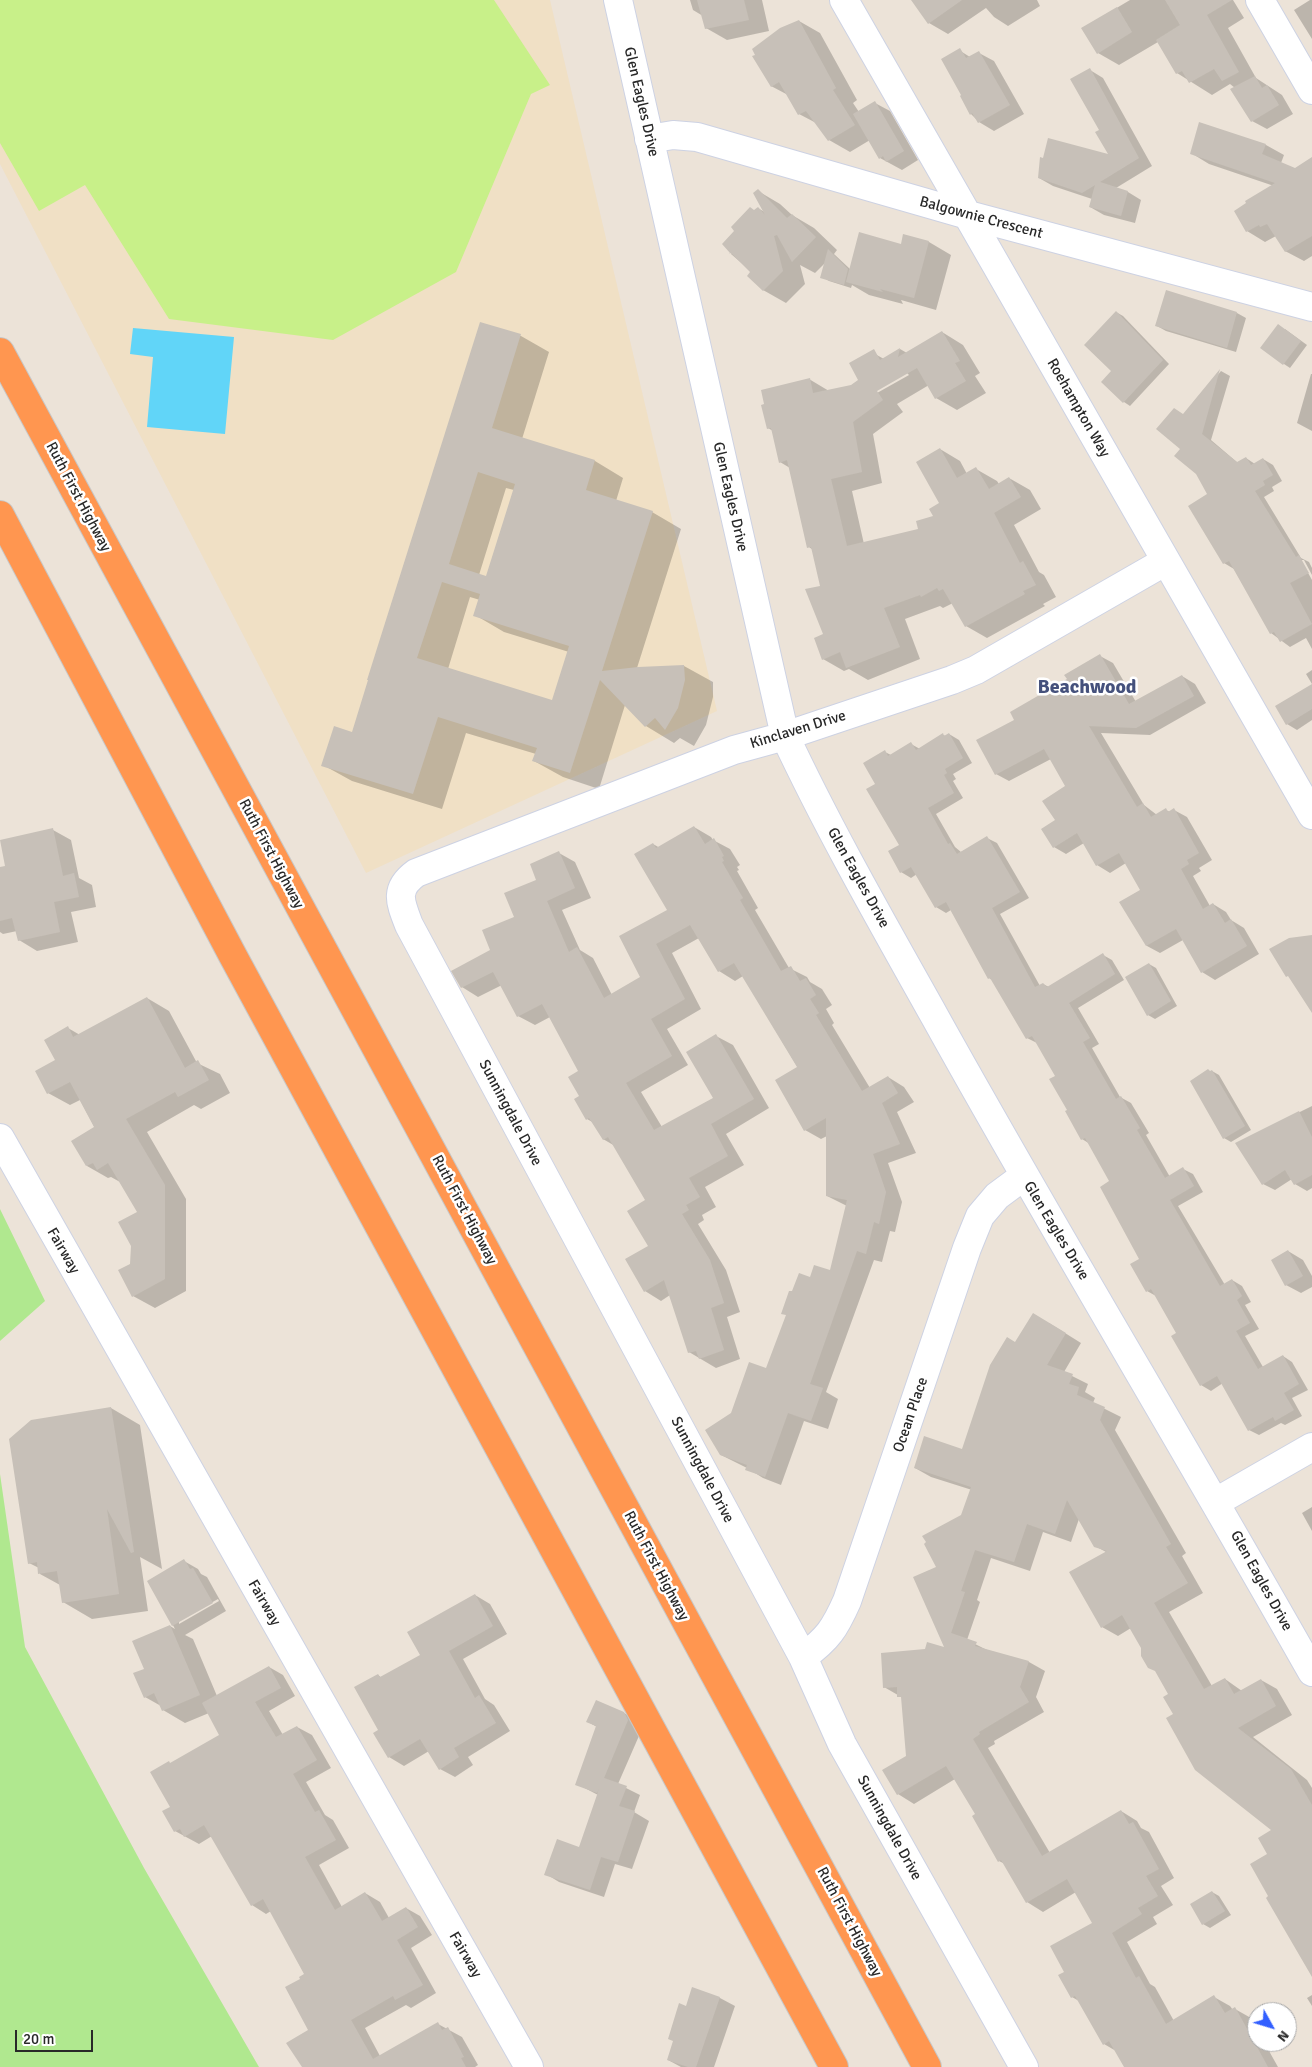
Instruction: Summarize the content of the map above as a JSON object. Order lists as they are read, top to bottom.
{
  "streets": {
    "highway": ["Ruth First Highway"],
    "street": [
      "Glen Eagles Drive",
      "Balgownie Crescent",
      "Roehampton Way",
      "Kinclaven Drive",
      "Sunningdale Drive",
      "Fairway",
      "Ocean Place"
    ]
  },
  "crossings": [
    ["Glen Eagles Drive", "Balgownie Crescent"],
    ["Glen Eagles Drive", "Kinclaven Drive"],
    ["Glen Eagles Drive", "Ocean Place"],
    ["Balgownie Crescent", "Roehampton Way"],
    ["Roehampton Way", "Kinclaven Drive"],
    ["Kinclaven Drive", "Sunningdale Drive"],
    ["Sunningdale Drive", "Ocean Place"]
  ],
  "districts": ["Beachwood"],
  "scale_bar": "20 m",
  "north": "bottom right"
}
